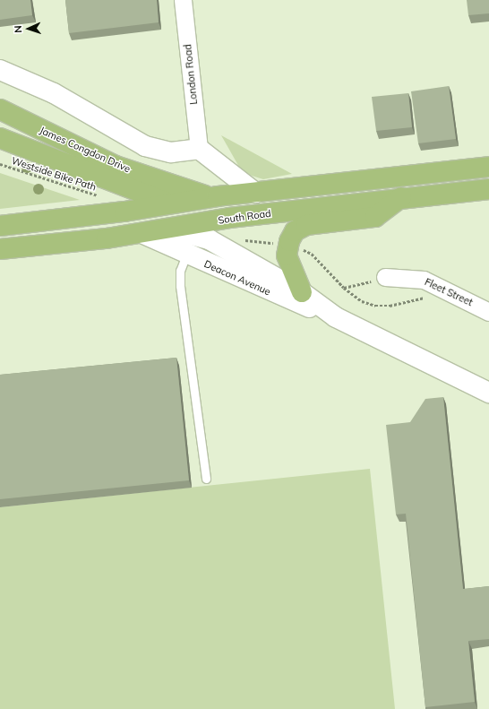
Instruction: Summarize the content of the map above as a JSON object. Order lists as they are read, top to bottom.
{
  "streets": {
    "highway": ["James Congdon Drive", "South Road"],
    "street": ["London Road", "Deacon Avenue", "Fleet Street"],
    "path": ["Westside Bike Path"]
  },
  "crossings": [
    ["James Congdon Drive", "South Road"],
    ["South Road", "Deacon Avenue"]
  ],
  "north": "left"
}
